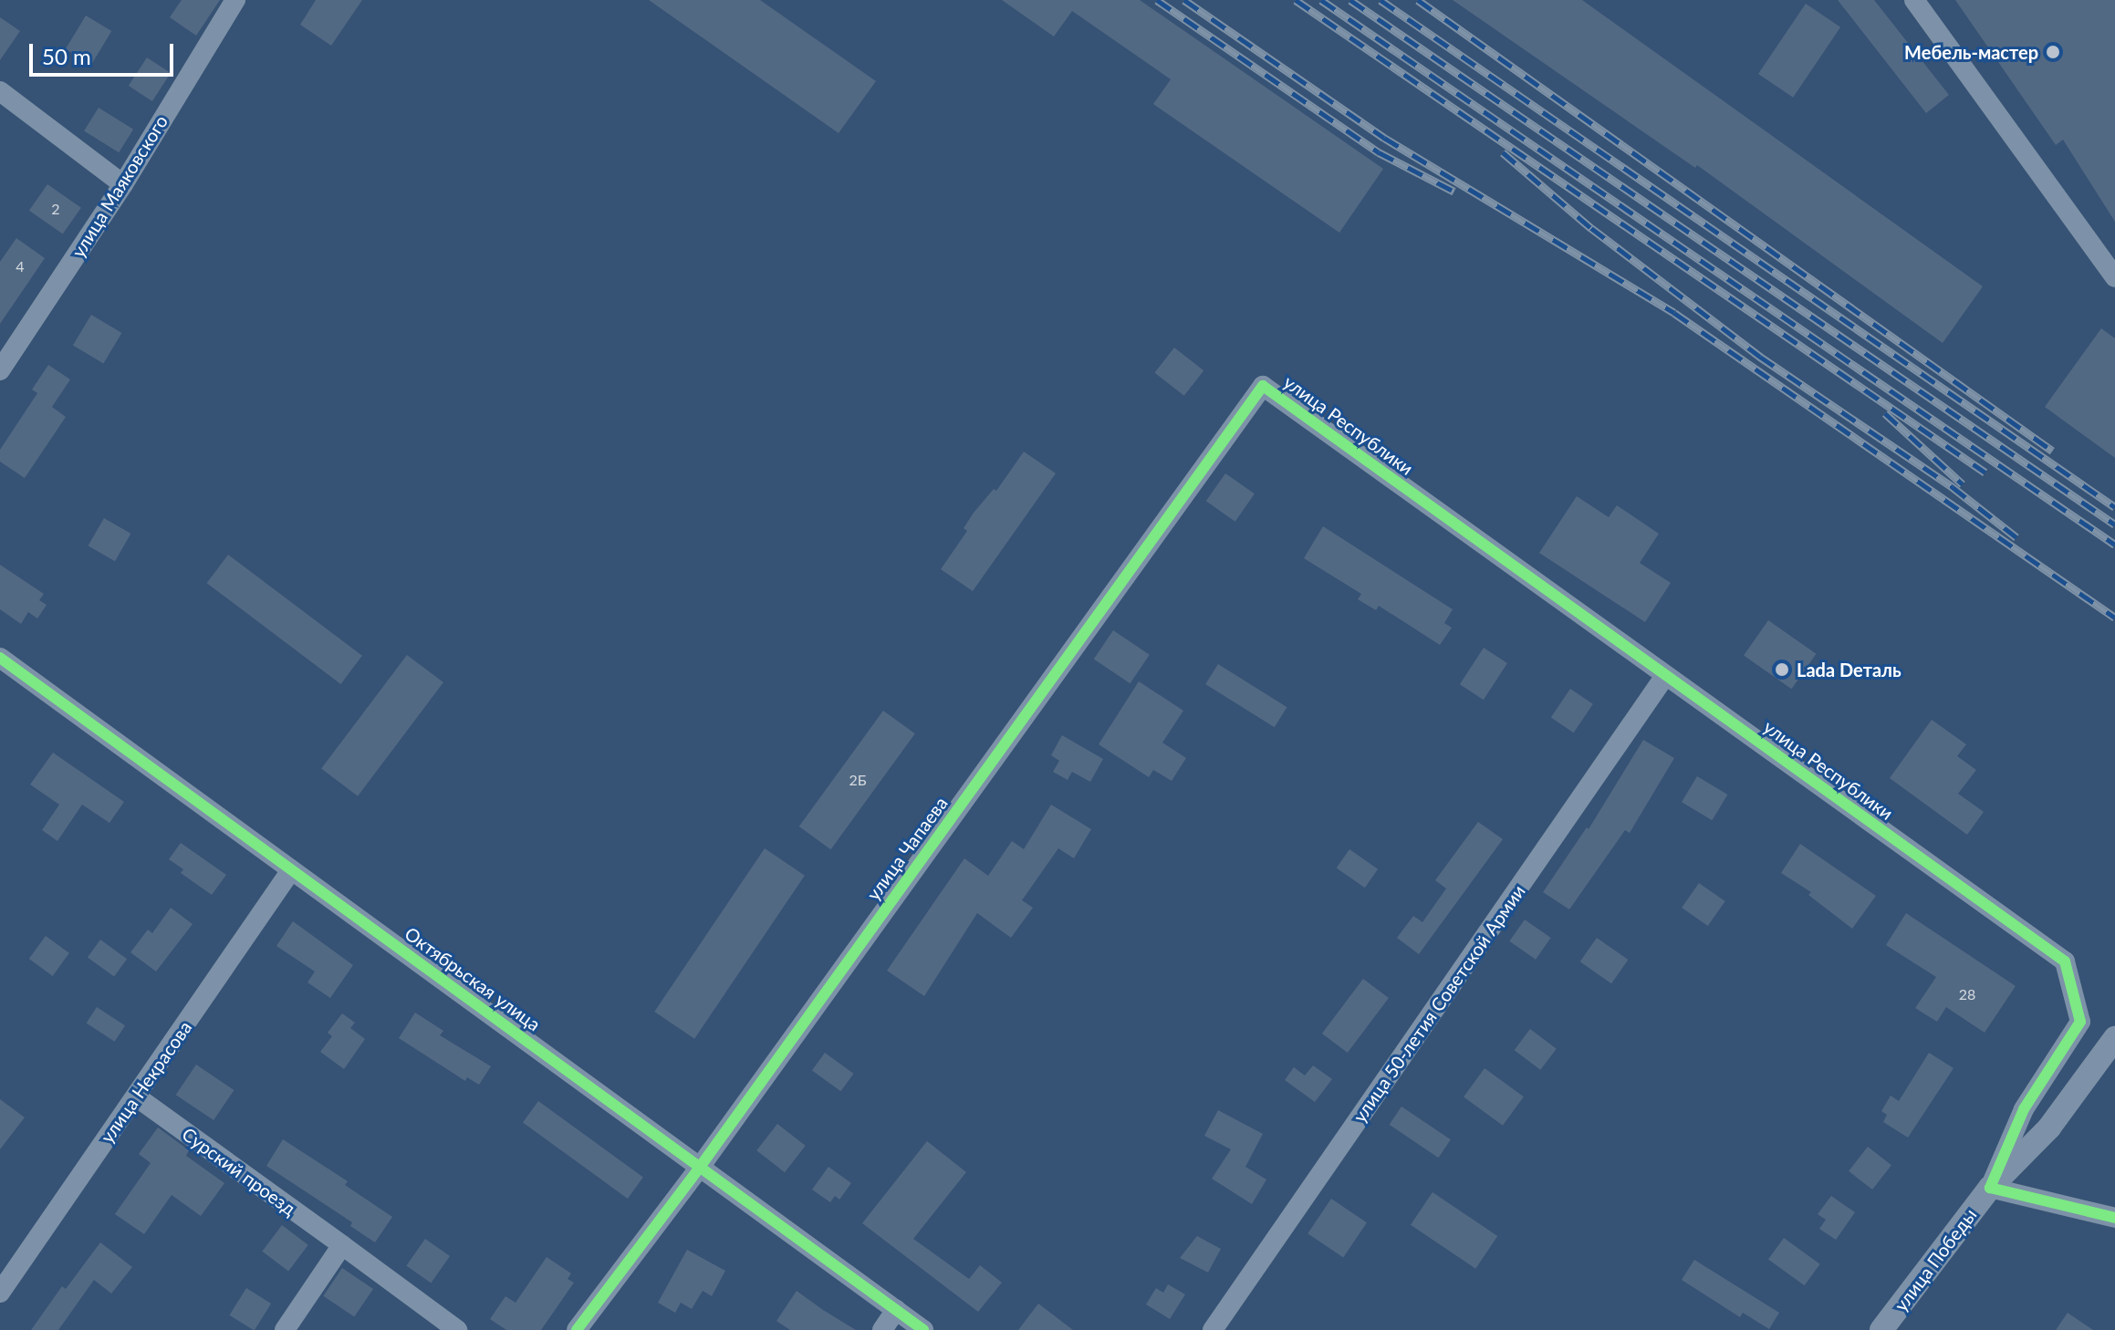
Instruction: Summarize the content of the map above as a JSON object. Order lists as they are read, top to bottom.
{
  "streets": {
    "street": [
      "улица Маяковского",
      "улица Республики",
      "улица Чапаева",
      "Октябрьская улица",
      "улица 50-летия Советской Армии",
      "улица Некрасова",
      "Сурский проезд",
      "улица Победы"
    ]
  },
  "crossings": [
    ["улица Республики", "улица Чапаева"],
    ["улица Республики", "улица 50-летия Советской Армии"],
    ["улица Республики", "улица Победы"],
    ["улица Чапаева", "Октябрьская улица"],
    ["Октябрьская улица", "улица Некрасова"],
    ["улица Некрасова", "Сурский проезд"]
  ],
  "places": ["Мебель-мастер", "Lada Dеталь"],
  "house_numbers": [
    "2",
    "4",
    "2Б",
    "28"
  ],
  "scale_bar": "50 m"
}
